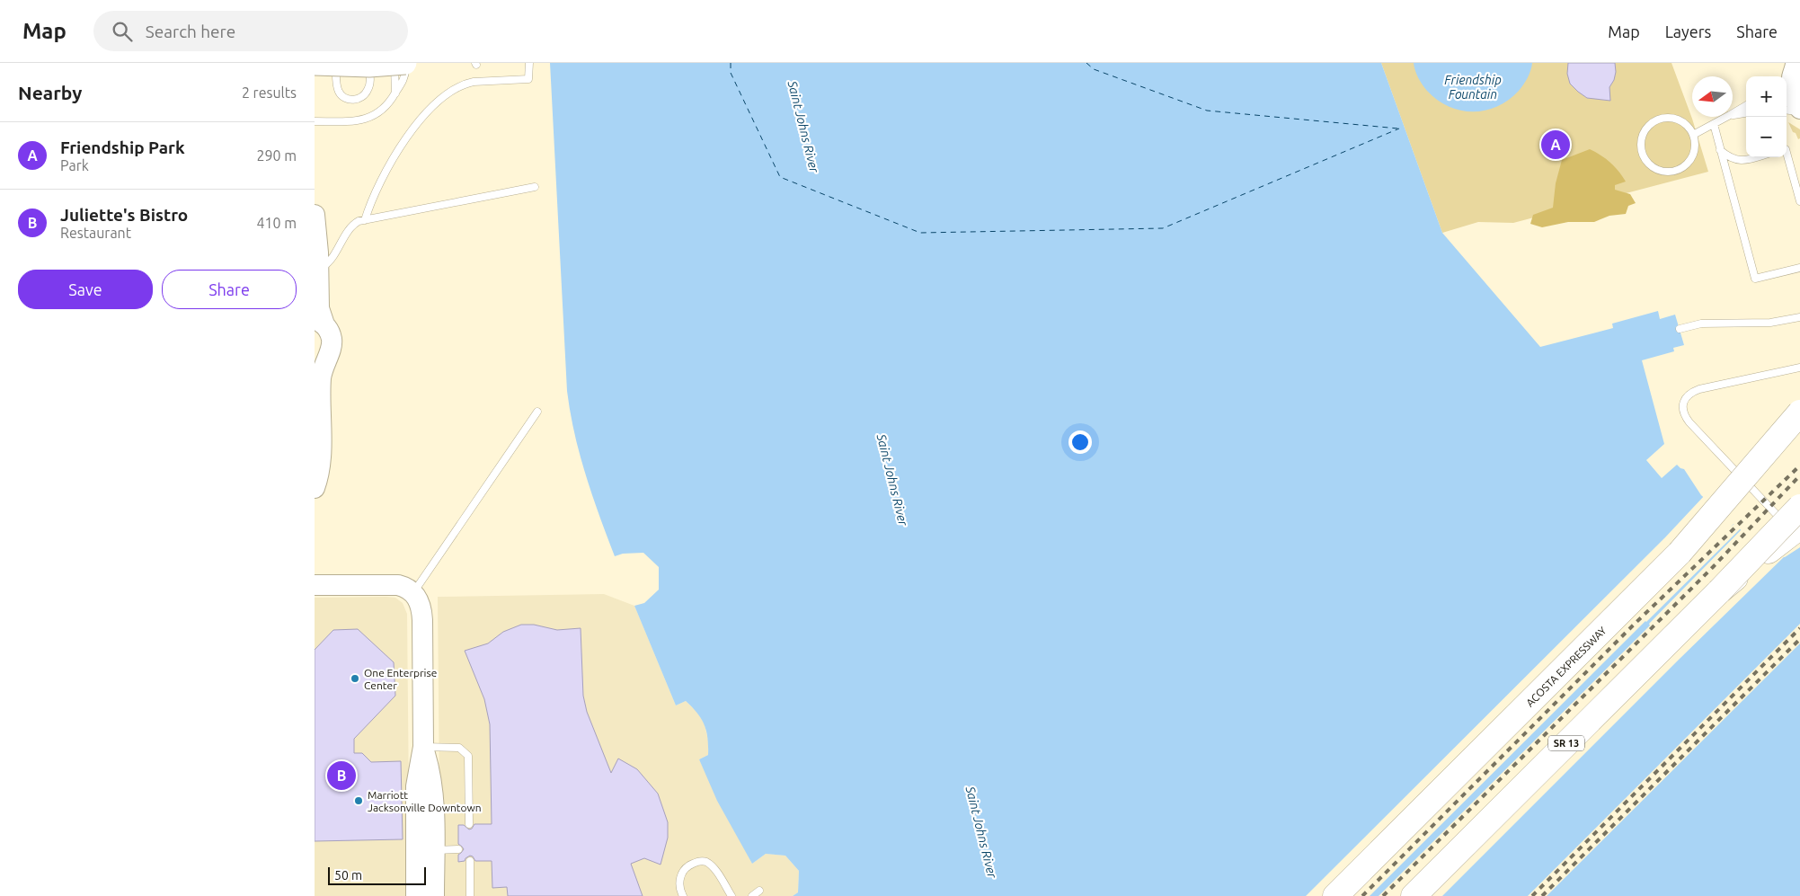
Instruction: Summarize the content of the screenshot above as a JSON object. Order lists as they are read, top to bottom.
{
  "streets": {
    "highway": ["ACOSTA EXPRESSWAY", "SR 13"]
  },
  "water": ["Friendship Fountain", "Saint Johns River"],
  "places": ["One Enterprise Center", "Marriott Jacksonville Downtown"],
  "scale_bar": "50 m",
  "north": "left",
  "page": {
    "header": "Map",
    "search": "Search here",
    "nav": ["Map", "Layers", "Share"],
    "heading": ["Nearby", "2 results"],
    "map_buttons": ["+", "−"],
    "list": [
      {
        "mark": "A",
        "name": "Friendship Park",
        "note": "Park",
        "value": "290 m"
      },
      {
        "mark": "B",
        "name": "Juliette's Bistro",
        "note": "Restaurant",
        "value": "410 m"
      }
    ],
    "pins": ["A", "B"],
    "buttons": ["Save", "Share"],
    "scale": "50 m"
  }
}
